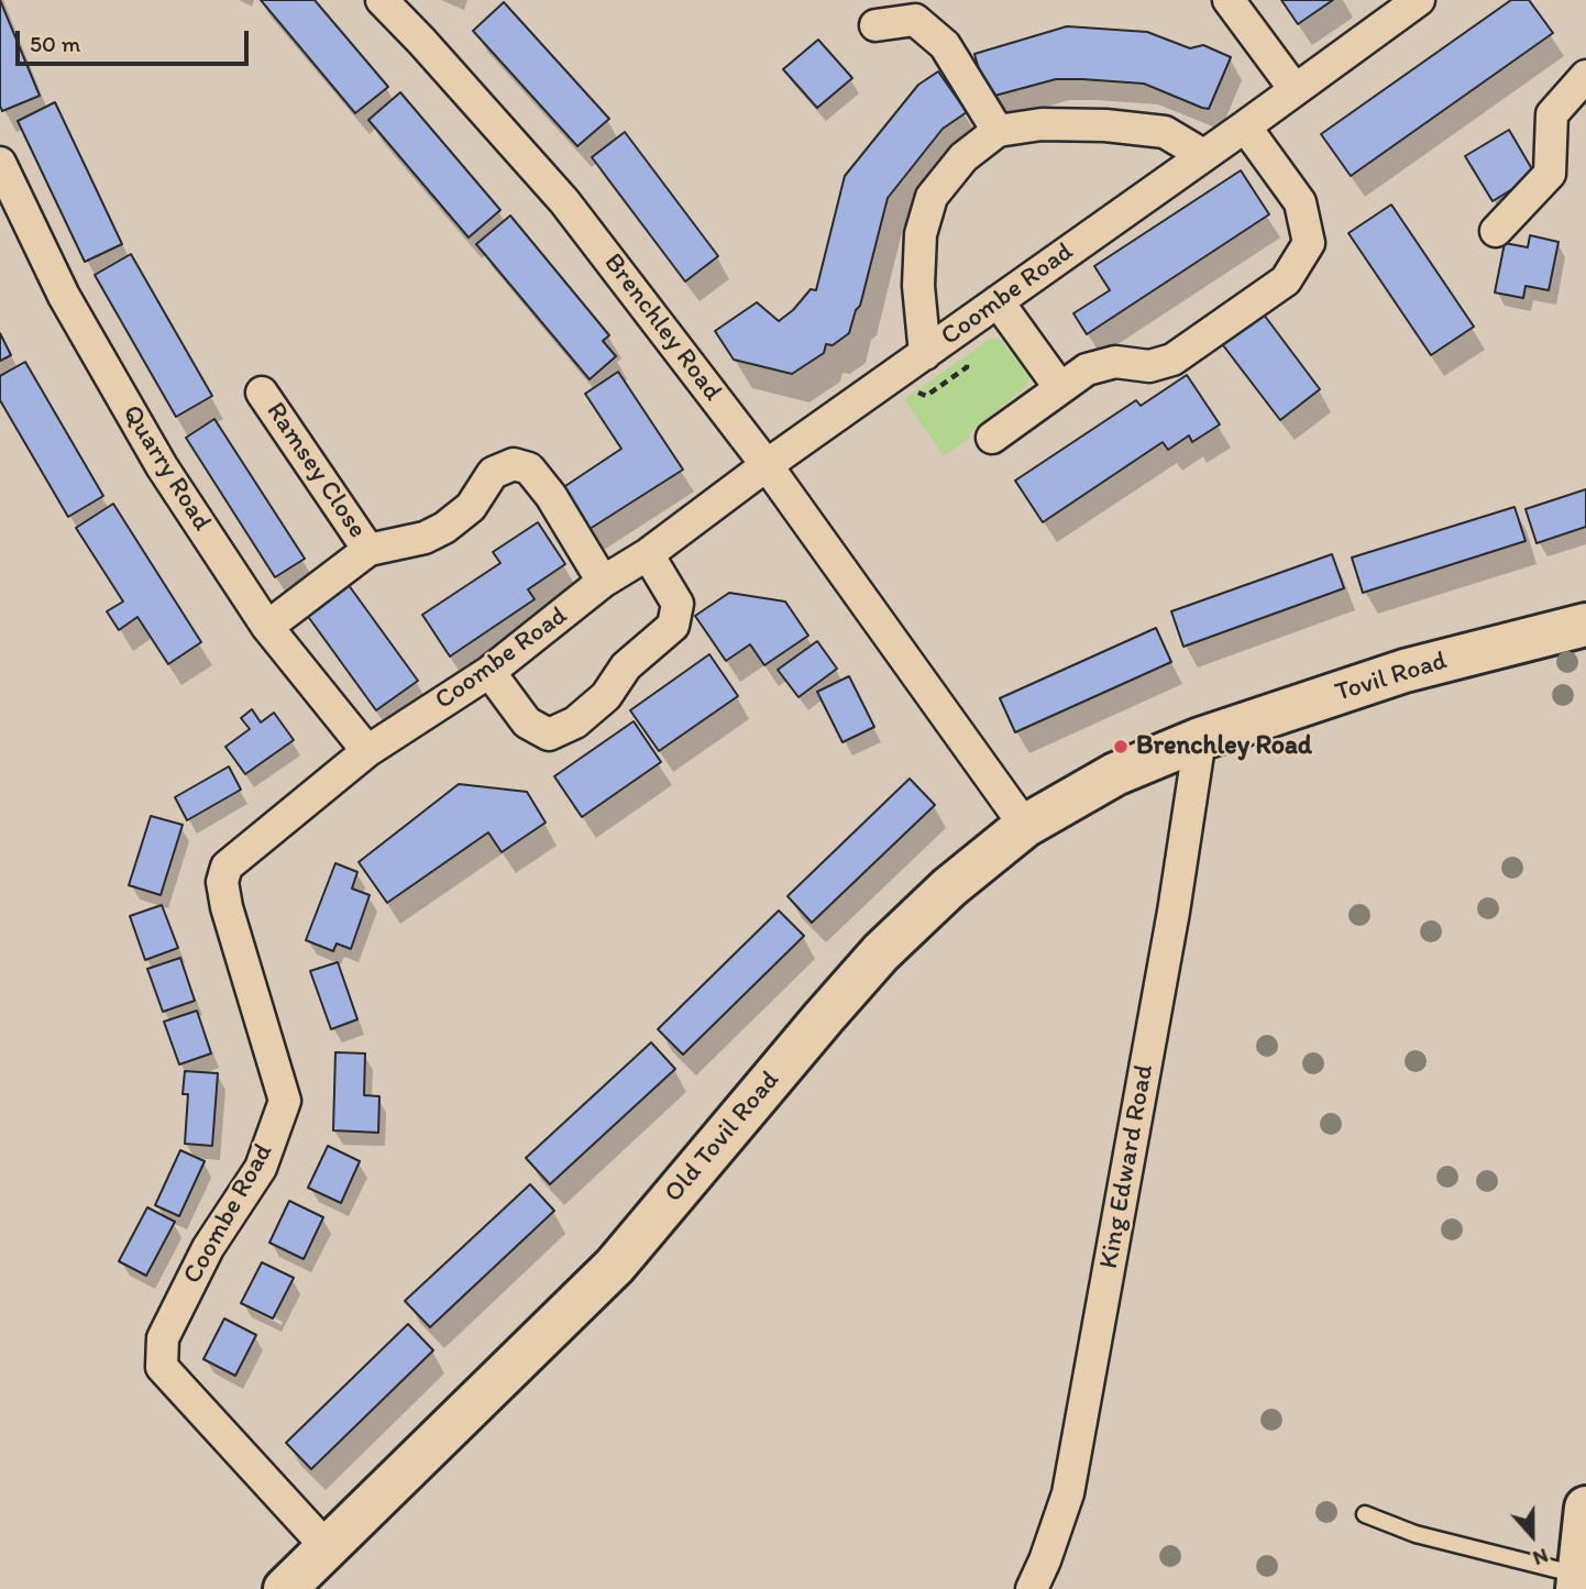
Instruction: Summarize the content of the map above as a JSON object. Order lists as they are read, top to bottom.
{
  "streets": {
    "street": [
      "Coombe Road",
      "Brenchley Road",
      "Quarry Road",
      "Ramsey Close",
      "Tovil Road",
      "Old Tovil Road",
      "King Edward Road"
    ]
  },
  "crossings": [
    ["Coombe Road", "Brenchley Road"],
    ["Coombe Road", "Quarry Road"],
    ["Coombe Road", "Old Tovil Road"],
    ["Brenchley Road", "Old Tovil Road"],
    ["Tovil Road", "Old Tovil Road"],
    ["Tovil Road", "King Edward Road"],
    ["Old Tovil Road", "King Edward Road"]
  ],
  "places": ["Brenchley Road"],
  "scale_bar": "50 m",
  "north": "bottom"
}
